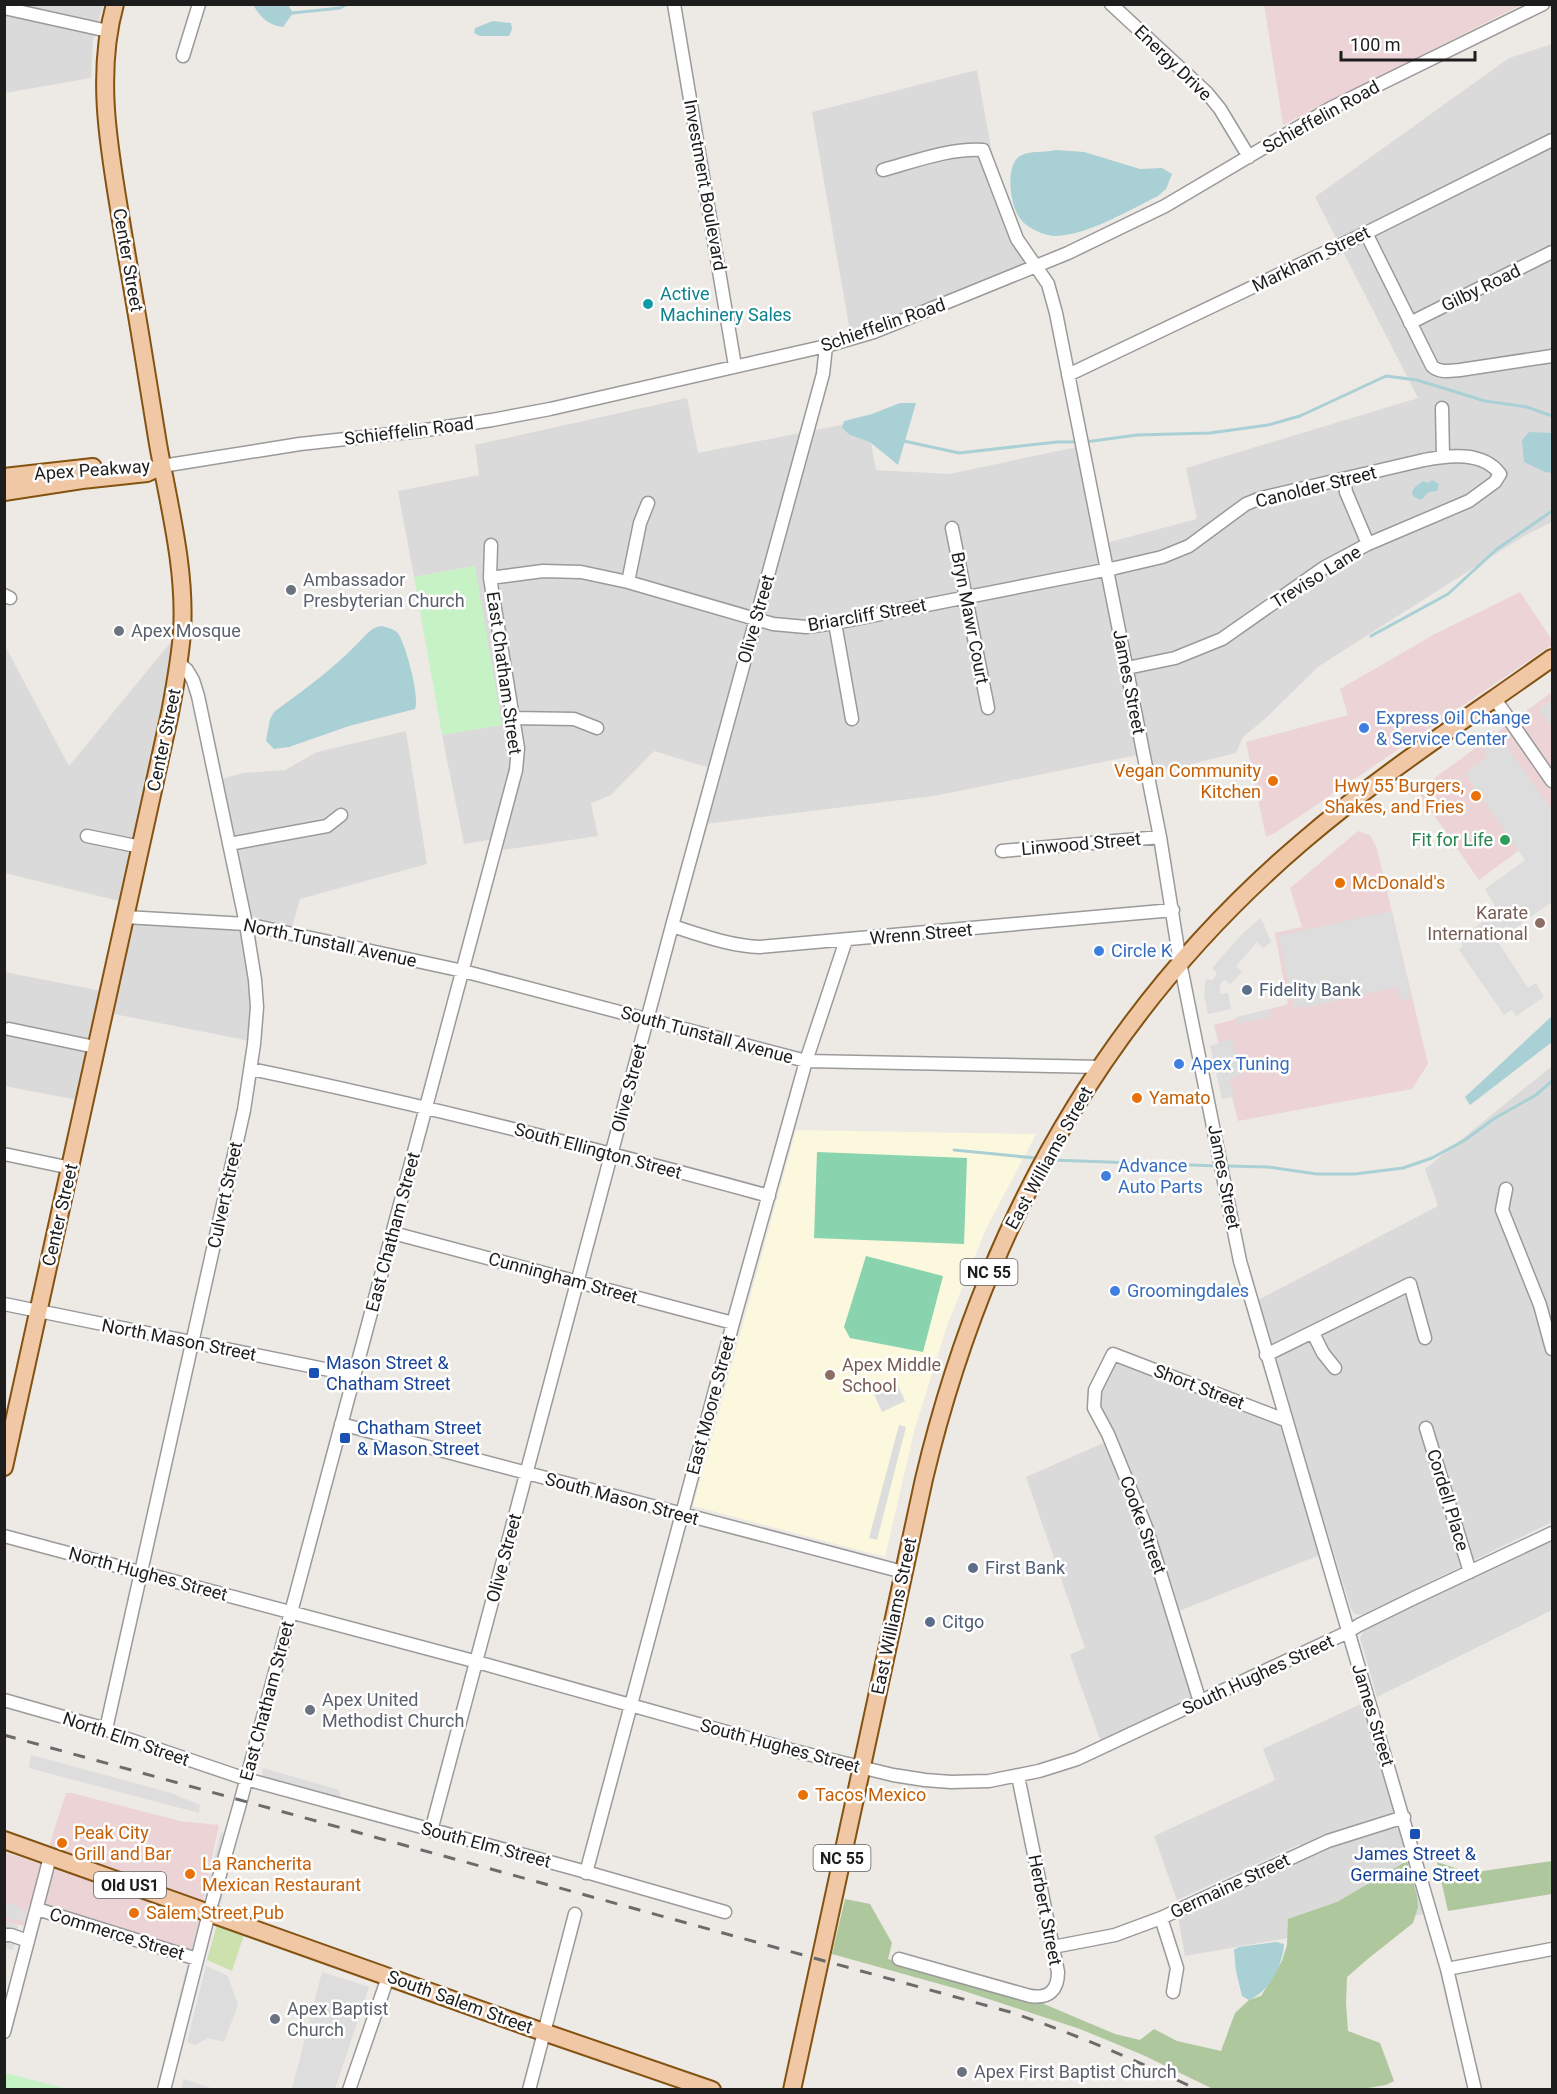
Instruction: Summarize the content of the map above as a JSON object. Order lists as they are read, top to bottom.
{
  "streets": {
    "main road": [
      "Center Street",
      "Apex Peakway",
      "East Williams Street",
      "NC 55",
      "Old US1",
      "South Salem Street"
    ],
    "street": [
      "Energy Drive",
      "Schieffelin Road",
      "Investment Boulevard",
      "Markham Street",
      "Gilby Road",
      "Canolder Street",
      "Treviso Lane",
      "Briarcliff Street",
      "Bryn Mawr Court",
      "Olive Street",
      "East Chatham Street",
      "James Street",
      "Linwood Street",
      "Wrenn Street",
      "North Tunstall Avenue",
      "South Tunstall Avenue",
      "South Ellington Street",
      "Culvert Street",
      "Cunningham Street",
      "North Mason Street",
      "Short Street",
      "East Moore Street",
      "South Mason Street",
      "Cordell Place",
      "Cooke Street",
      "North Hughes Street",
      "South Hughes Street",
      "North Elm Street",
      "South Elm Street",
      "Germaine Street",
      "Herbert Street",
      "Commerce Street"
    ]
  },
  "crossings": [
    ["Energy Drive", "Schieffelin Road"],
    ["Schieffelin Road", "Investment Boulevard"],
    ["Schieffelin Road", "Center Street"],
    ["Schieffelin Road", "Apex Peakway"],
    ["Schieffelin Road", "Olive Street"],
    ["Schieffelin Road", "James Street"],
    ["Markham Street", "James Street"],
    ["Center Street", "Apex Peakway"],
    ["Center Street", "North Tunstall Avenue"],
    ["Center Street", "Culvert Street"],
    ["Center Street", "North Mason Street"],
    ["Canolder Street", "Treviso Lane"],
    ["Canolder Street", "Briarcliff Street"],
    ["Canolder Street", "James Street"],
    ["Treviso Lane", "James Street"],
    ["Briarcliff Street", "Bryn Mawr Court"],
    ["Briarcliff Street", "Olive Street"],
    ["Briarcliff Street", "East Chatham Street"],
    ["Briarcliff Street", "James Street"],
    ["Olive Street", "Wrenn Street"],
    ["Olive Street", "South Tunstall Avenue"],
    ["Olive Street", "South Ellington Street"],
    ["Olive Street", "Cunningham Street"],
    ["Olive Street", "South Mason Street"],
    ["Olive Street", "South Hughes Street"],
    ["Olive Street", "South Elm Street"],
    ["East Chatham Street", "North Tunstall Avenue"],
    ["East Chatham Street", "South Tunstall Avenue"],
    ["East Chatham Street", "South Ellington Street"],
    ["East Chatham Street", "Cunningham Street"],
    ["East Chatham Street", "North Mason Street"],
    ["East Chatham Street", "South Mason Street"],
    ["East Chatham Street", "North Hughes Street"],
    ["East Chatham Street", "South Hughes Street"],
    ["East Chatham Street", "North Elm Street"],
    ["East Chatham Street", "South Elm Street"],
    ["East Chatham Street", "Old US1"],
    ["East Chatham Street", "Commerce Street"],
    ["East Chatham Street", "South Salem Street"],
    ["James Street", "Linwood Street"],
    ["James Street", "Wrenn Street"],
    ["James Street", "East Williams Street"],
    ["James Street", "Short Street"],
    ["James Street", "South Hughes Street"],
    ["James Street", "Germaine Street"],
    ["Wrenn Street", "East Moore Street"],
    ["North Tunstall Avenue", "South Tunstall Avenue"],
    ["North Tunstall Avenue", "Culvert Street"],
    ["South Tunstall Avenue", "East Williams Street"],
    ["South Tunstall Avenue", "East Moore Street"],
    ["South Ellington Street", "Culvert Street"],
    ["South Ellington Street", "East Moore Street"],
    ["East Williams Street", "South Mason Street"],
    ["East Williams Street", "South Hughes Street"],
    ["Culvert Street", "North Mason Street"],
    ["Culvert Street", "North Hughes Street"],
    ["Culvert Street", "North Elm Street"],
    ["Cunningham Street", "East Moore Street"],
    ["Short Street", "Cooke Street"],
    ["East Moore Street", "South Mason Street"],
    ["East Moore Street", "South Hughes Street"],
    ["East Moore Street", "South Elm Street"],
    ["Cordell Place", "South Hughes Street"],
    ["Cooke Street", "South Hughes Street"],
    ["North Hughes Street", "South Hughes Street"],
    ["South Hughes Street", "Herbert Street"],
    ["North Elm Street", "South Elm Street"],
    ["Old US1", "South Salem Street"],
    ["Germaine Street", "Herbert Street"]
  ],
  "places": {
    "other": [
      "Active Machinery Sales",
      "Ambassador Presbyterian Church",
      "Apex Mosque",
      "Express Oil Change & Service Center",
      "Vegan Community Kitchen",
      "Hwy 55 Burgers, Shakes, and Fries",
      "Fit for Life",
      "McDonald's",
      "Karate International",
      "Circle K",
      "Fidelity Bank",
      "Apex Tuning",
      "Yamato",
      "Advance Auto Parts",
      "Groomingdales",
      "Apex Middle School",
      "First Bank",
      "Citgo",
      "Apex United Methodist Church",
      "Tacos Mexico",
      "Peak City Grill and Bar",
      "La Rancherita Mexican Restaurant",
      "Salem Street Pub",
      "Apex Baptist Church",
      "Apex First Baptist Church"
    ],
    "transit": ["Mason Street & Chatham Street", "Chatham Street & Mason Street", "James Street & Germaine Street"]
  },
  "scale_bar": "100 m"
}
